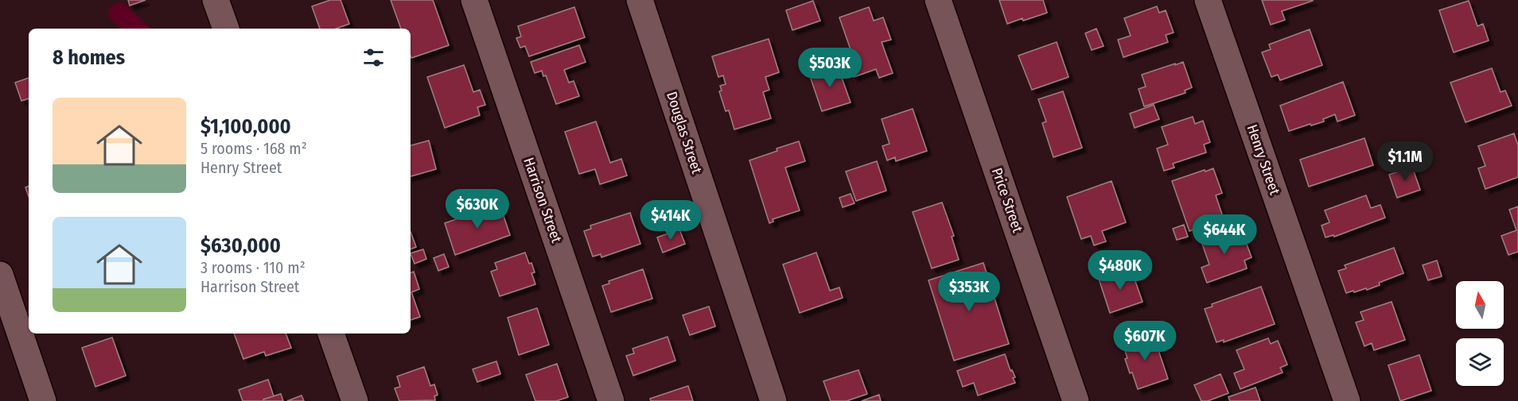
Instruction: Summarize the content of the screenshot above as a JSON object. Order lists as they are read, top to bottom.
{
  "streets": {
    "street": [
      "Douglas Street",
      "Henry Street",
      "Harrison Street",
      "Price Street"
    ]
  },
  "north": "top",
  "page": {
    "heading": "8 homes",
    "price": [
      "$503K",
      "$1.1M",
      "$630K",
      "$414K",
      "$644K",
      "$480K",
      "$353K",
      "$607K"
    ],
    "list": [
      {
        "name": "$1,100,000",
        "note": "5 rooms · 168 m² · Henry Street"
      },
      {
        "name": "$630,000",
        "note": "3 rooms · 110 m² · Harrison Street"
      }
    ]
  }
}
